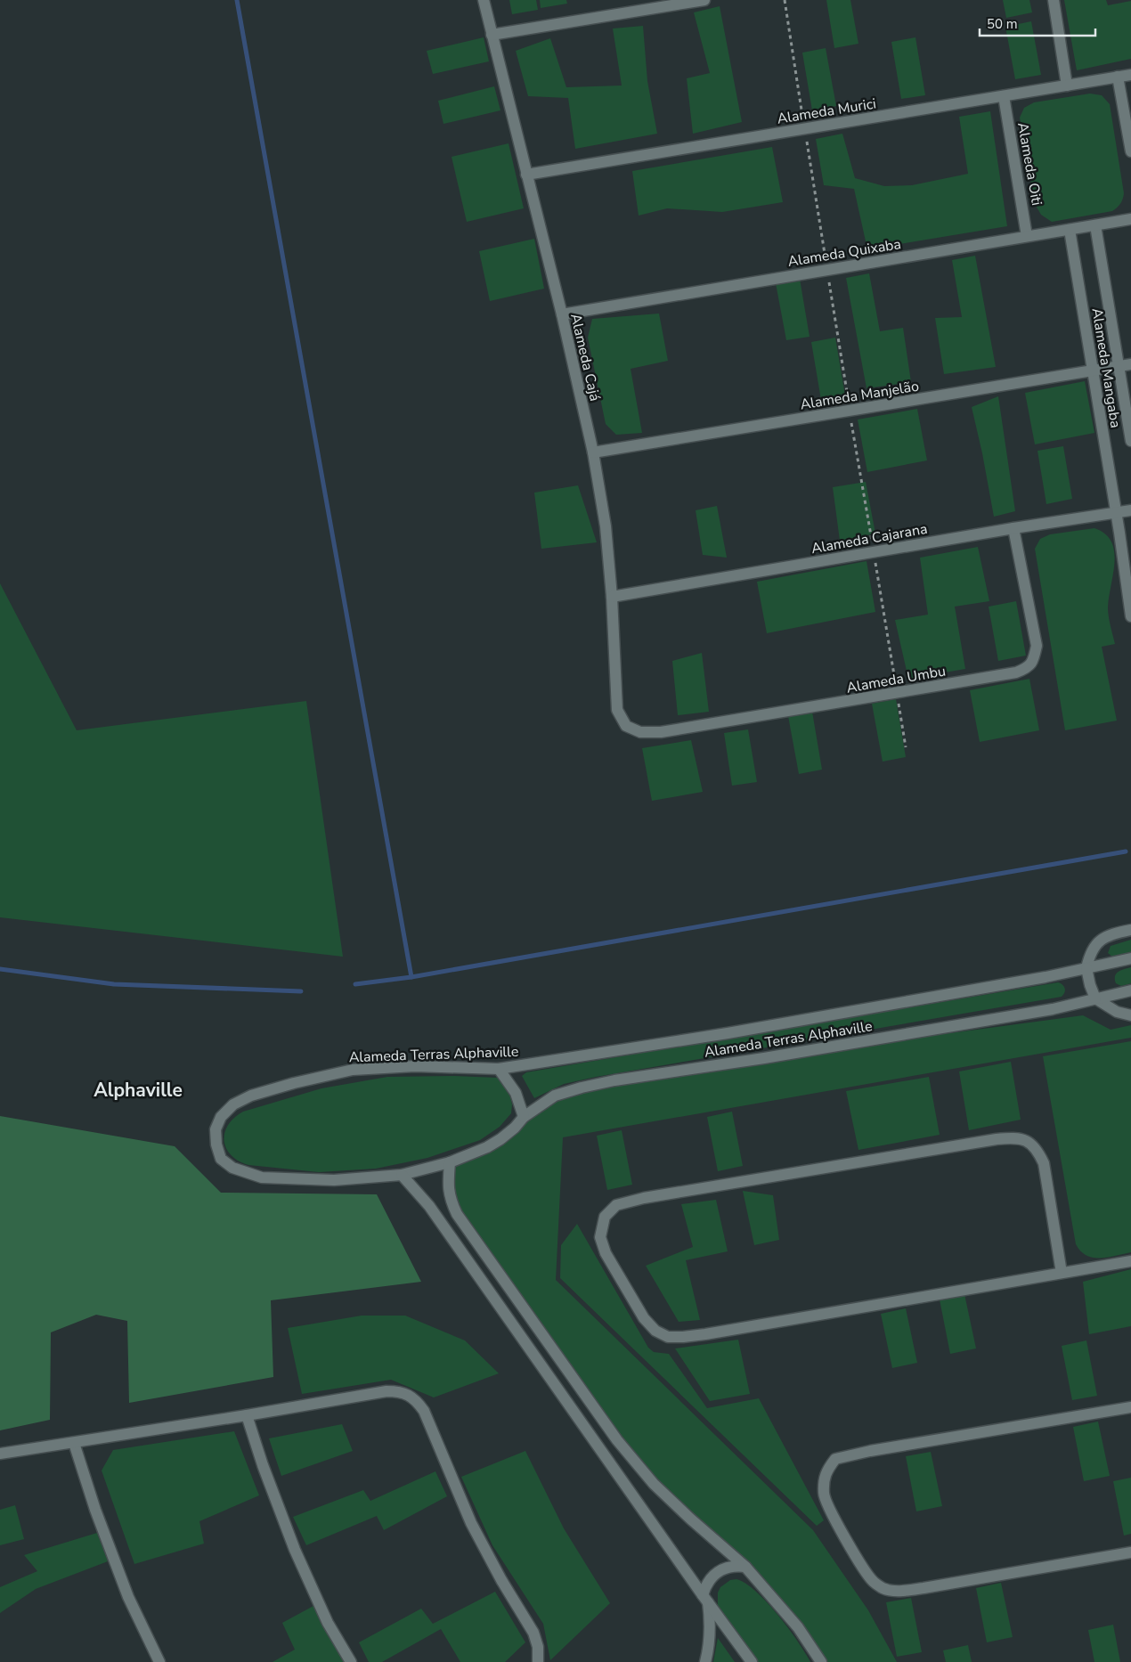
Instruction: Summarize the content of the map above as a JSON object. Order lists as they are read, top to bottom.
{
  "streets": {
    "street": [
      "Alameda Murici",
      "Alameda Oiti",
      "Alameda Quixaba",
      "Alameda Cajá",
      "Alameda Mangaba",
      "Alameda Manjelão",
      "Alameda Cajarana",
      "Alameda Umbu",
      "Alameda Terras Alphaville"
    ]
  },
  "crossings": [
    ["Alameda Murici", "Alameda Oiti"],
    ["Alameda Murici", "Alameda Cajá"],
    ["Alameda Oiti", "Alameda Quixaba"],
    ["Alameda Quixaba", "Alameda Cajá"],
    ["Alameda Quixaba", "Alameda Mangaba"],
    ["Alameda Cajá", "Alameda Manjelão"],
    ["Alameda Cajá", "Alameda Cajarana"],
    ["Alameda Cajá", "Alameda Umbu"],
    ["Alameda Mangaba", "Alameda Manjelão"],
    ["Alameda Mangaba", "Alameda Cajarana"],
    ["Alameda Cajarana", "Alameda Umbu"]
  ],
  "districts": ["Alphaville"],
  "scale_bar": "50 m"
}
